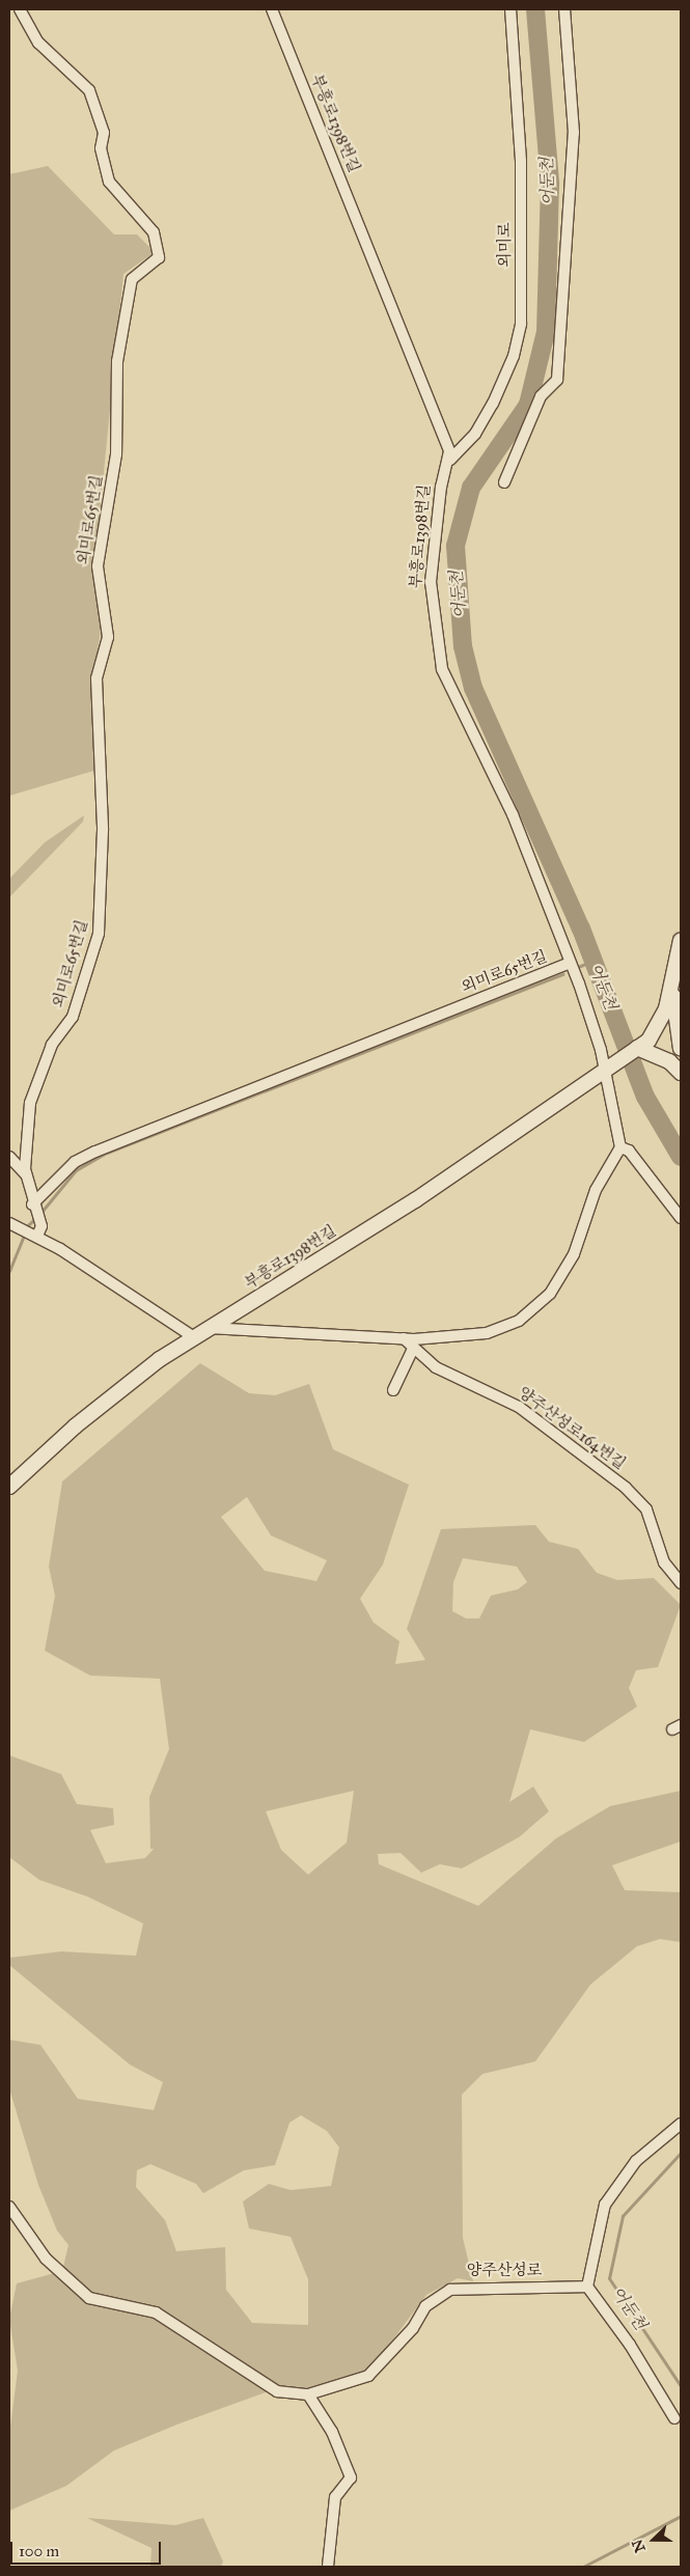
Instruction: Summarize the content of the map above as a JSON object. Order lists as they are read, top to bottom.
{
  "streets": {
    "street": [
      "부흥로1398번길",
      "외미로",
      "외미로65번길",
      "양주산성로164번길",
      "양주산성로"
    ]
  },
  "crossings": [
    ["부흥로1398번길", "외미로"],
    ["부흥로1398번길", "외미로65번길"]
  ],
  "water": ["어둔천"],
  "scale_bar": "100 m",
  "north": "left"
}
